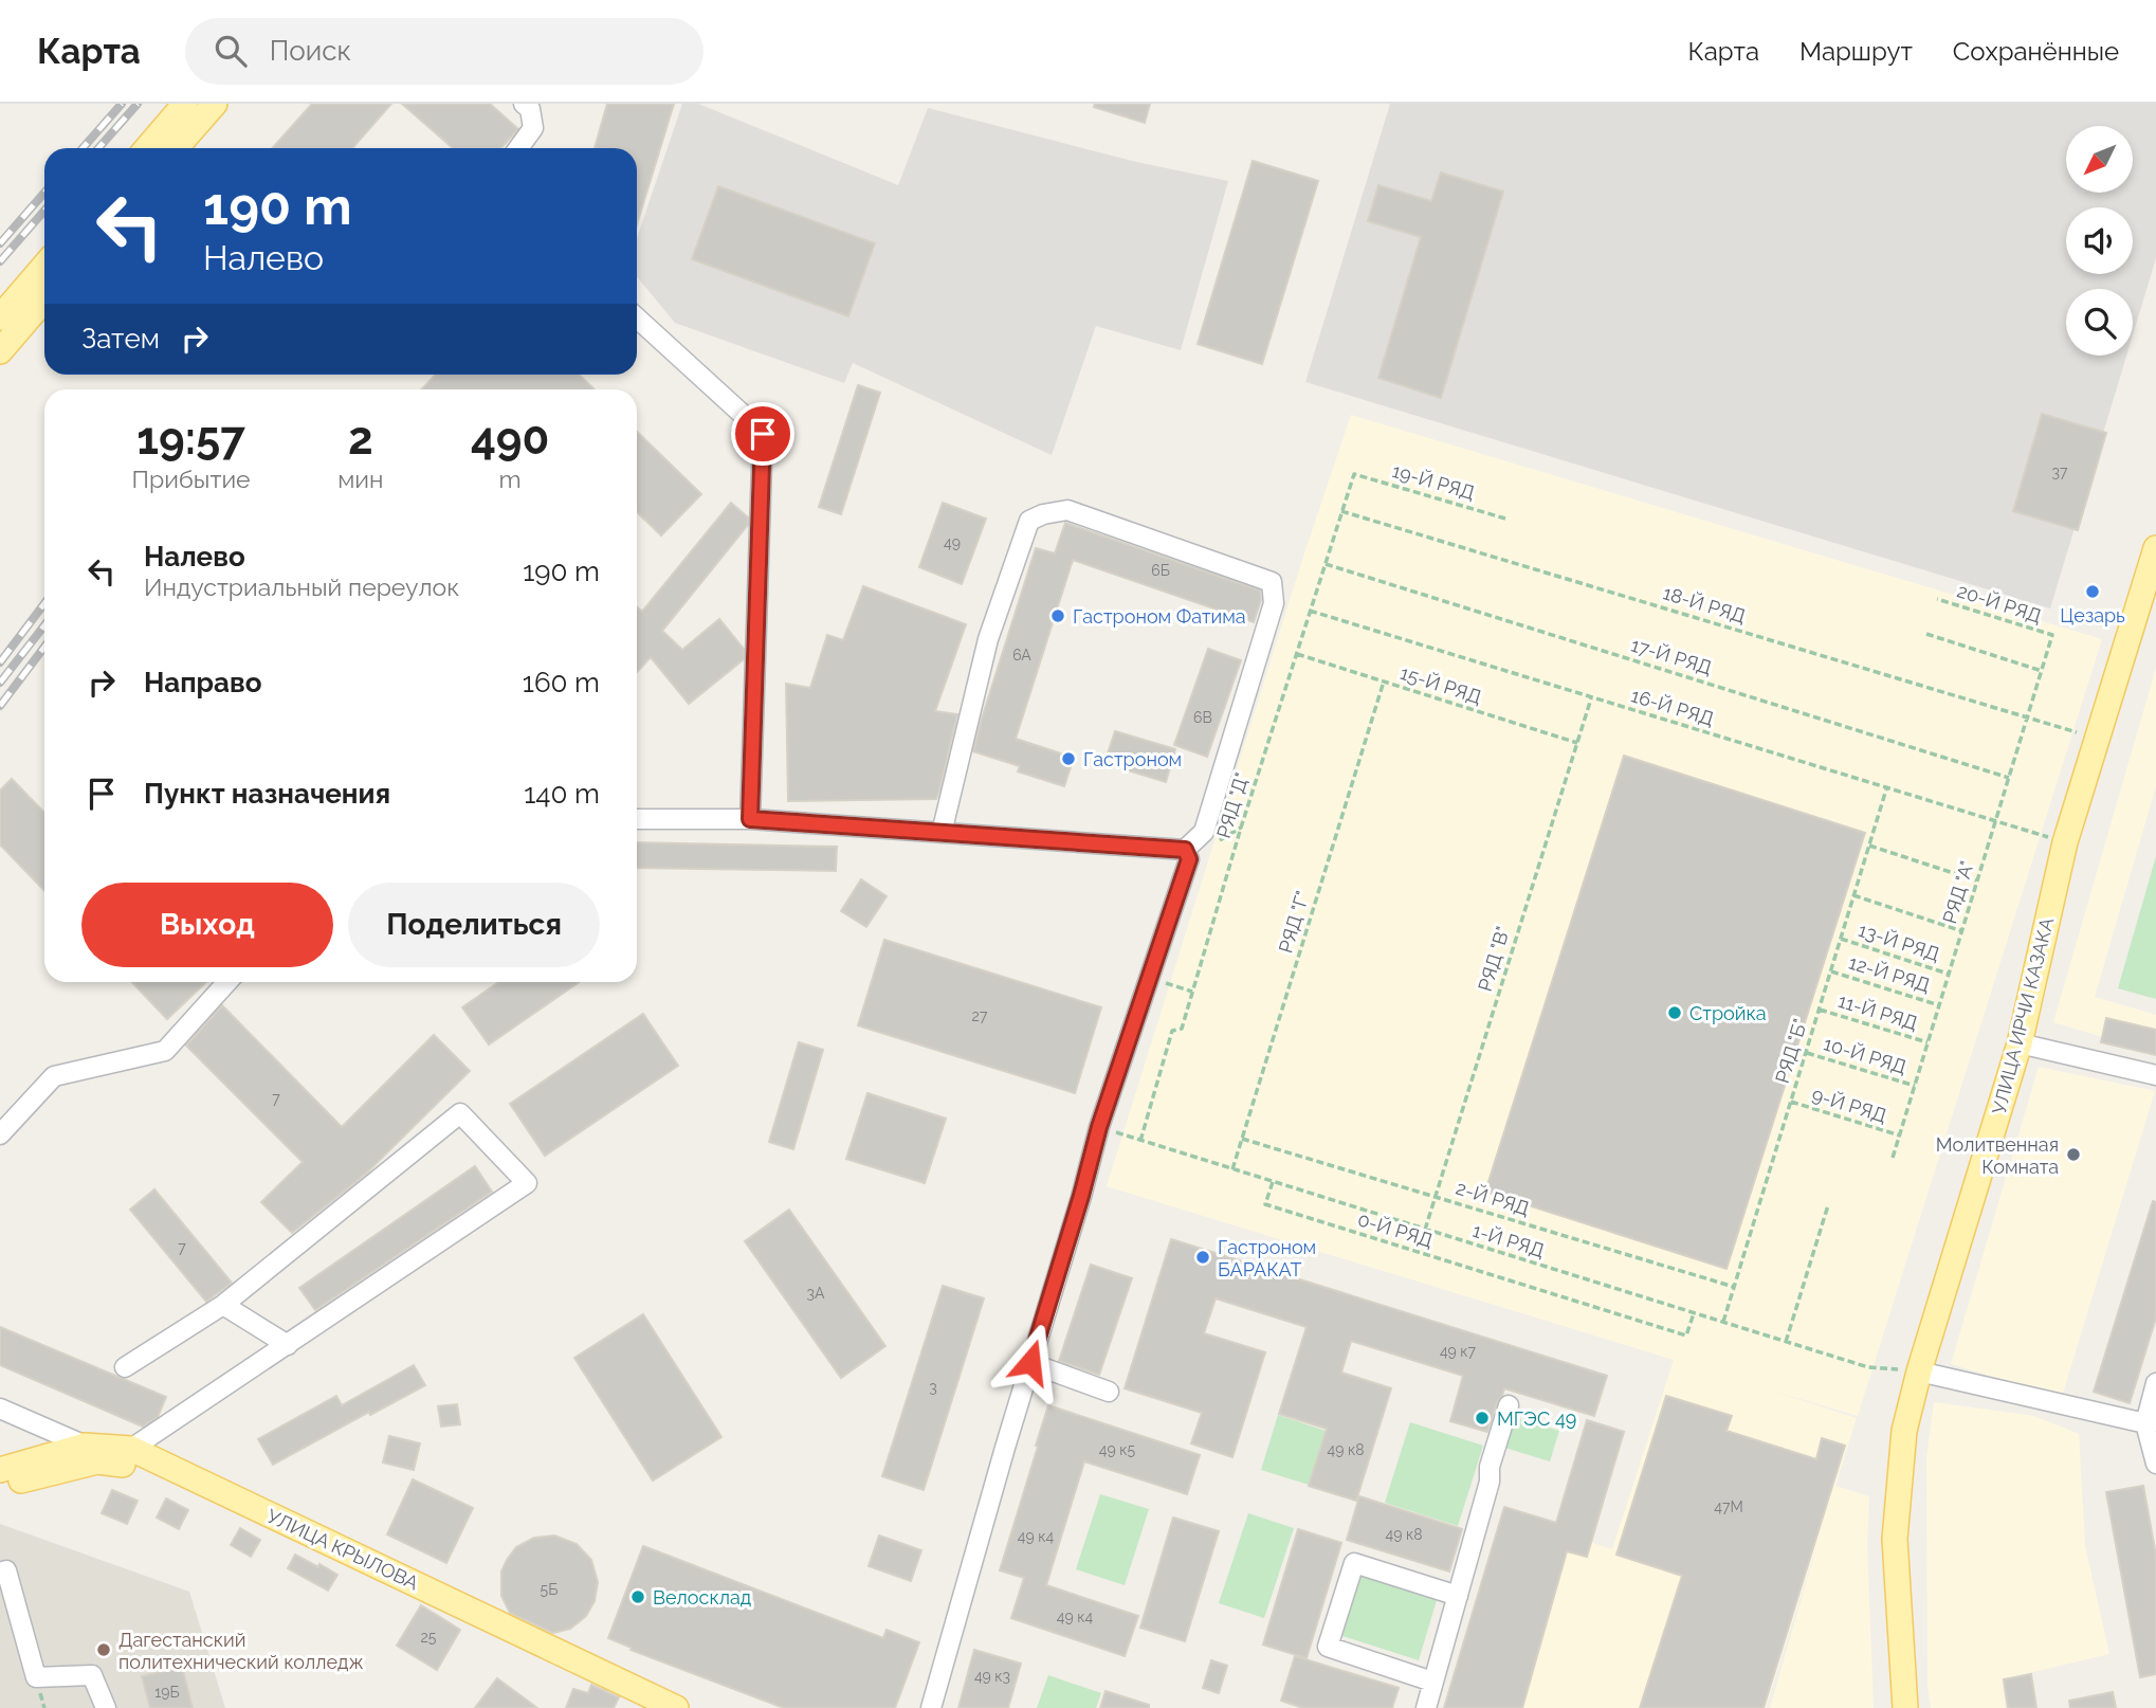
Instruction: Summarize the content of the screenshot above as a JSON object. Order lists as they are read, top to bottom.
{
  "streets": {
    "main road": ["УЛИЦА ИРЧИ КАЗАКА", "УЛИЦА КРЫЛОВА"],
    "path": [
      "19-Й РЯД",
      "20-Й РЯД",
      "18-Й РЯД",
      "17-Й РЯД",
      "15-Й РЯД",
      "16-Й РЯД",
      "РЯД \"Д\"",
      "РЯД \"А\"",
      "РЯД \"Г\"",
      "13-Й РЯД",
      "РЯД \"В\"",
      "12-Й РЯД",
      "11-Й РЯД",
      "РЯД \"Б\"",
      "10-Й РЯД",
      "9-Й РЯД",
      "2-Й РЯД",
      "0-Й РЯД",
      "1-Й РЯД"
    ]
  },
  "crossings": [
    ["19-Й РЯД", "РЯД \"Д\""],
    ["20-Й РЯД", "РЯД \"А\""],
    ["18-Й РЯД", "РЯД \"Д\""],
    ["18-Й РЯД", "РЯД \"А\""],
    ["17-Й РЯД", "РЯД \"Д\""],
    ["17-Й РЯД", "РЯД \"А\""],
    ["15-Й РЯД", "РЯД \"Д\""],
    ["15-Й РЯД", "РЯД \"Г\""],
    ["15-Й РЯД", "РЯД \"В\""],
    ["16-Й РЯД", "РЯД \"Д\""],
    ["16-Й РЯД", "РЯД \"А\""],
    ["16-Й РЯД", "РЯД \"В\""],
    ["16-Й РЯД", "РЯД \"Б\""],
    ["РЯД \"Д\"", "1-Й РЯД"],
    ["РЯД \"А\"", "13-Й РЯД"],
    ["РЯД \"А\"", "12-Й РЯД"],
    ["РЯД \"А\"", "11-Й РЯД"],
    ["РЯД \"А\"", "10-Й РЯД"],
    ["РЯД \"А\"", "9-Й РЯД"],
    ["РЯД \"Г\"", "2-Й РЯД"],
    ["РЯД \"Г\"", "1-Й РЯД"],
    ["13-Й РЯД", "РЯД \"Б\""],
    ["РЯД \"В\"", "2-Й РЯД"],
    ["РЯД \"В\"", "1-Й РЯД"],
    ["12-Й РЯД", "РЯД \"Б\""],
    ["11-Й РЯД", "РЯД \"Б\""],
    ["УЛИЦА ИРЧИ КАЗАКА", "1-Й РЯД"],
    ["РЯД \"Б\"", "10-Й РЯД"],
    ["РЯД \"Б\"", "9-Й РЯД"],
    ["РЯД \"Б\"", "2-Й РЯД"],
    ["РЯД \"Б\"", "1-Й РЯД"],
    ["0-Й РЯД", "1-Й РЯД"]
  ],
  "places": [
    "Цезарь",
    "Гастроном Фатима",
    "Гастроном",
    "Стройка",
    "Молитвенная Комната",
    "Гастроном БАРАКАТ",
    "МГЭС 49",
    "Велосклад",
    "Дагестанский политехнический колледж"
  ],
  "house_numbers": [
    "37",
    "49",
    "6Б",
    "6А",
    "6В",
    "27",
    "7",
    "7",
    "3А",
    "49 к7",
    "3",
    "49 к5",
    "49 к8",
    "47М",
    "49 к8",
    "49 к4",
    "5Б",
    "49 к4",
    "25",
    "49 к3",
    "19Б"
  ],
  "north": "bottom left",
  "page": {
    "header": "Карта",
    "search": "Поиск",
    "nav": ["Карта", "Маршрут", "Сохранённые"],
    "turn": ["190 m", "Налево"],
    "then": "Затем",
    "eta": [
      "19:57",
      "Прибытие",
      "2",
      "мин",
      "490",
      "m"
    ],
    "list": [
      {
        "name": "Налево",
        "note": "Индустриальный переулок",
        "value": "190 m"
      },
      {
        "name": "Направо",
        "value": "160 m"
      },
      {
        "name": "Пункт назначения",
        "value": "140 m"
      }
    ],
    "buttons": ["Выход", "Поделиться"]
  }
}
